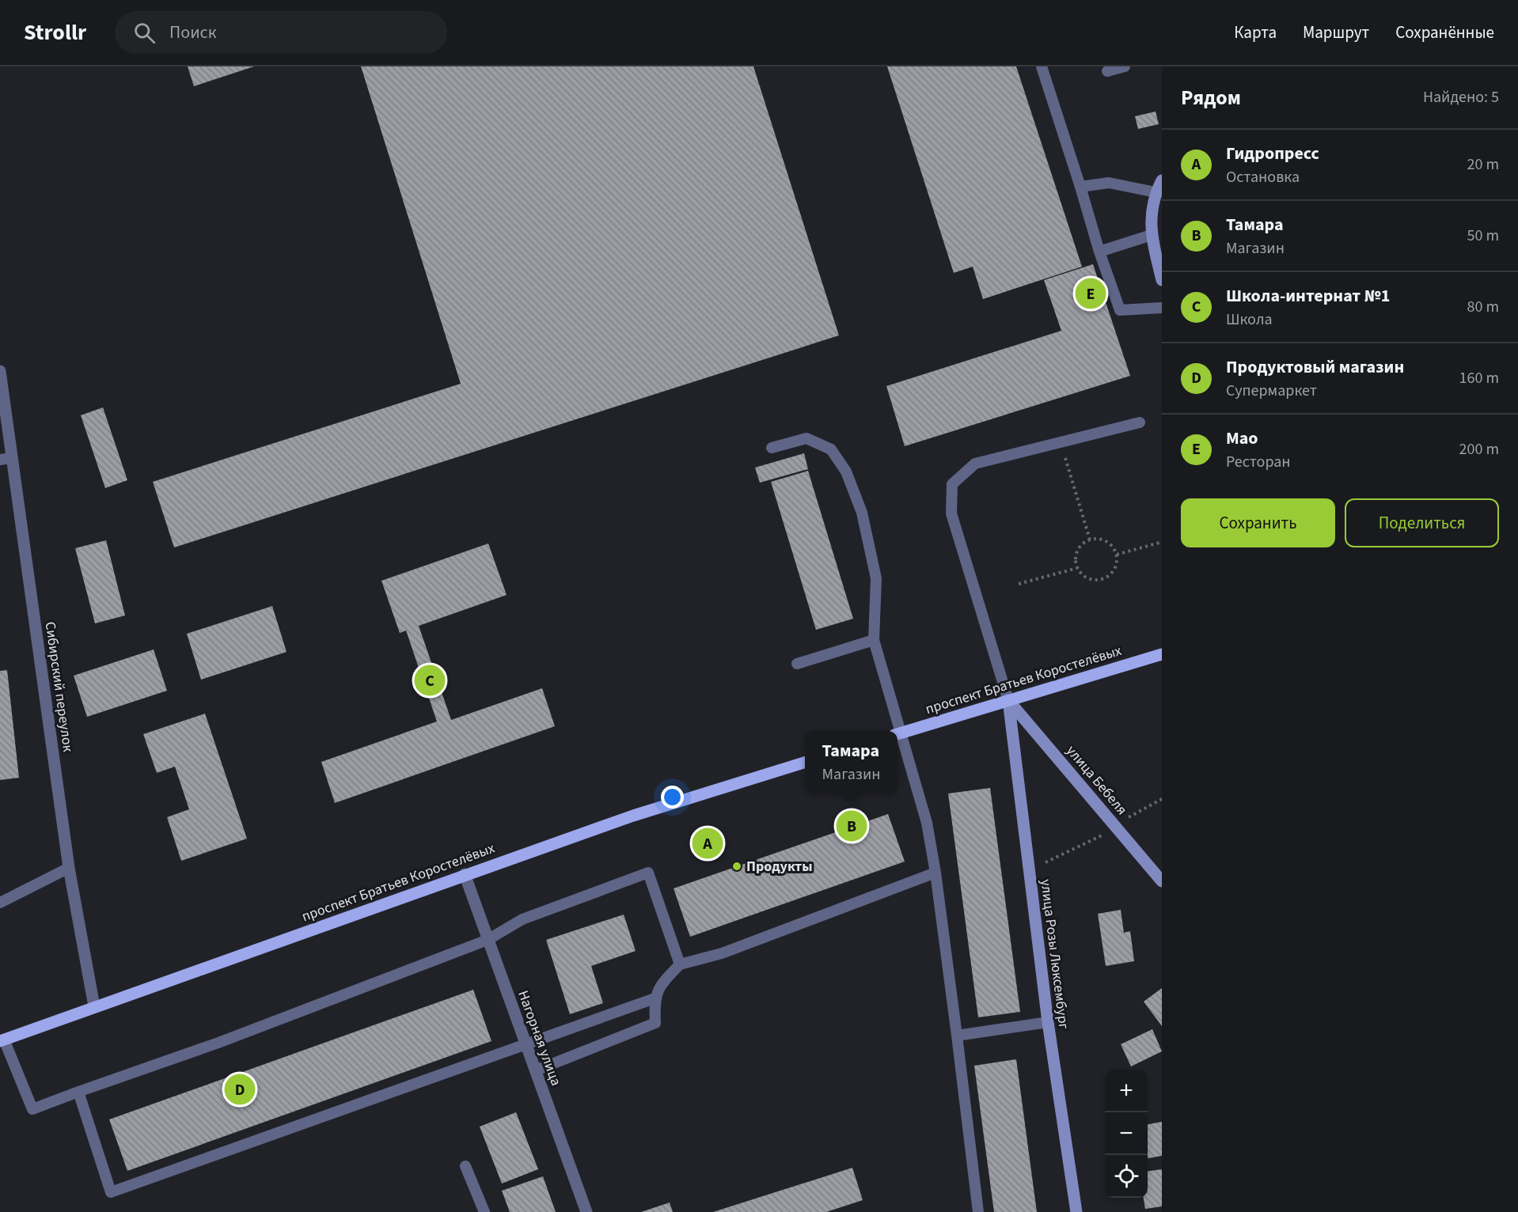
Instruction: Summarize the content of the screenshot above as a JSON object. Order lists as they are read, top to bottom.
{
  "streets": {
    "main road": ["проспект Братьев Коростелёвых"],
    "street": [
      "Сибирский переулок",
      "улица Бебеля",
      "улица Розы Люксембург",
      "Нагорная улица"
    ]
  },
  "crossings": [
    ["проспект Братьев Коростелёвых", "Сибирский переулок"],
    ["проспект Братьев Коростелёвых", "улица Бебеля"],
    ["проспект Братьев Коростелёвых", "улица Розы Люксембург"],
    ["проспект Братьев Коростелёвых", "Нагорная улица"],
    ["улица Бебеля", "улица Розы Люксембург"]
  ],
  "places": ["Продукты"],
  "page": {
    "header": "Strollr",
    "search": "Поиск",
    "nav": ["Карта", "Маршрут", "Сохранённые"],
    "heading": ["Рядом", "Найдено: 5"],
    "list": [
      {
        "mark": "A",
        "name": "Гидропресс",
        "note": "Остановка",
        "value": "20 m"
      },
      {
        "mark": "B",
        "name": "Тамара",
        "note": "Магазин",
        "value": "50 m"
      },
      {
        "mark": "C",
        "name": "Школа-интернат №1",
        "note": "Школа",
        "value": "80 m"
      },
      {
        "mark": "D",
        "name": "Продуктовый магазин",
        "note": "Супермаркет",
        "value": "160 m"
      },
      {
        "mark": "E",
        "name": "Мао",
        "note": "Ресторан",
        "value": "200 m"
      }
    ],
    "pins": [
      "E",
      "C",
      "B",
      "A",
      "D"
    ],
    "buttons": ["Сохранить", "Поделиться"],
    "popup": ["Тамара", "Магазин"],
    "map_buttons": ["+", "−"]
  }
}
